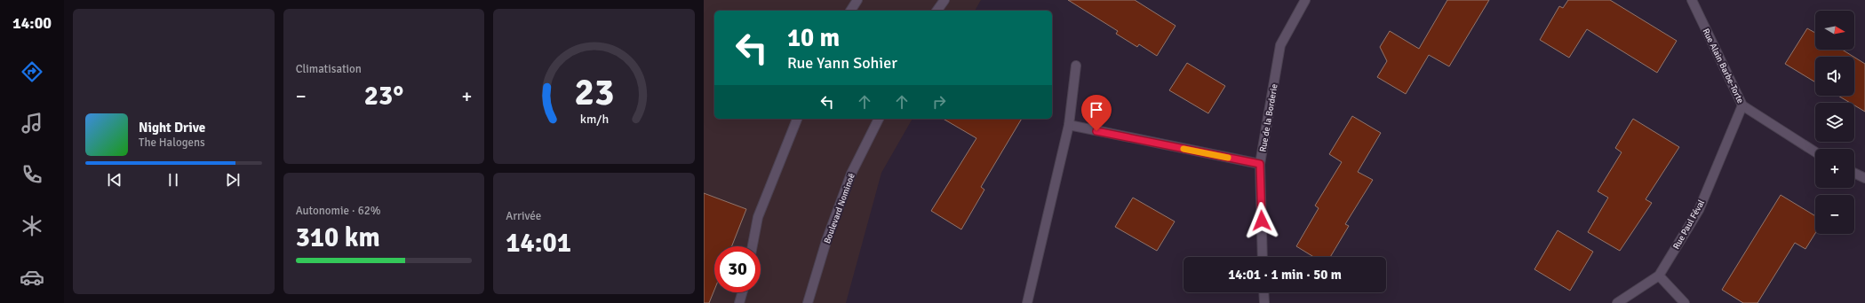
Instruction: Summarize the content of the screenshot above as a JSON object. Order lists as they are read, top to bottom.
{
  "streets": {
    "street": [
      "Rue Alain Barbe-Torte",
      "Rue de la Borderie",
      "Boulevard Nominoë",
      "Rue Paul Féval"
    ]
  },
  "crossings": [
    ["Rue Alain Barbe-Torte", "Rue Paul Féval"]
  ],
  "north": "right",
  "page": {
    "tabs": "14:00",
    "tile": [
      "Climatisation",
      ["Autonomie · 62%", "310 km"],
      ["Arrivée", "14:01"]
    ],
    "map_buttons": ["+", "−"],
    "turn": ["10 m", "Rue Yann Sohier"],
    "heat": ["−", "23°", "+"],
    "song": ["Night Drive", "The Halogens"],
    "limit": "30",
    "trip": "14:01 · 1 min · 50 m",
    "gauge": ["23", "km/h"]
  }
}
